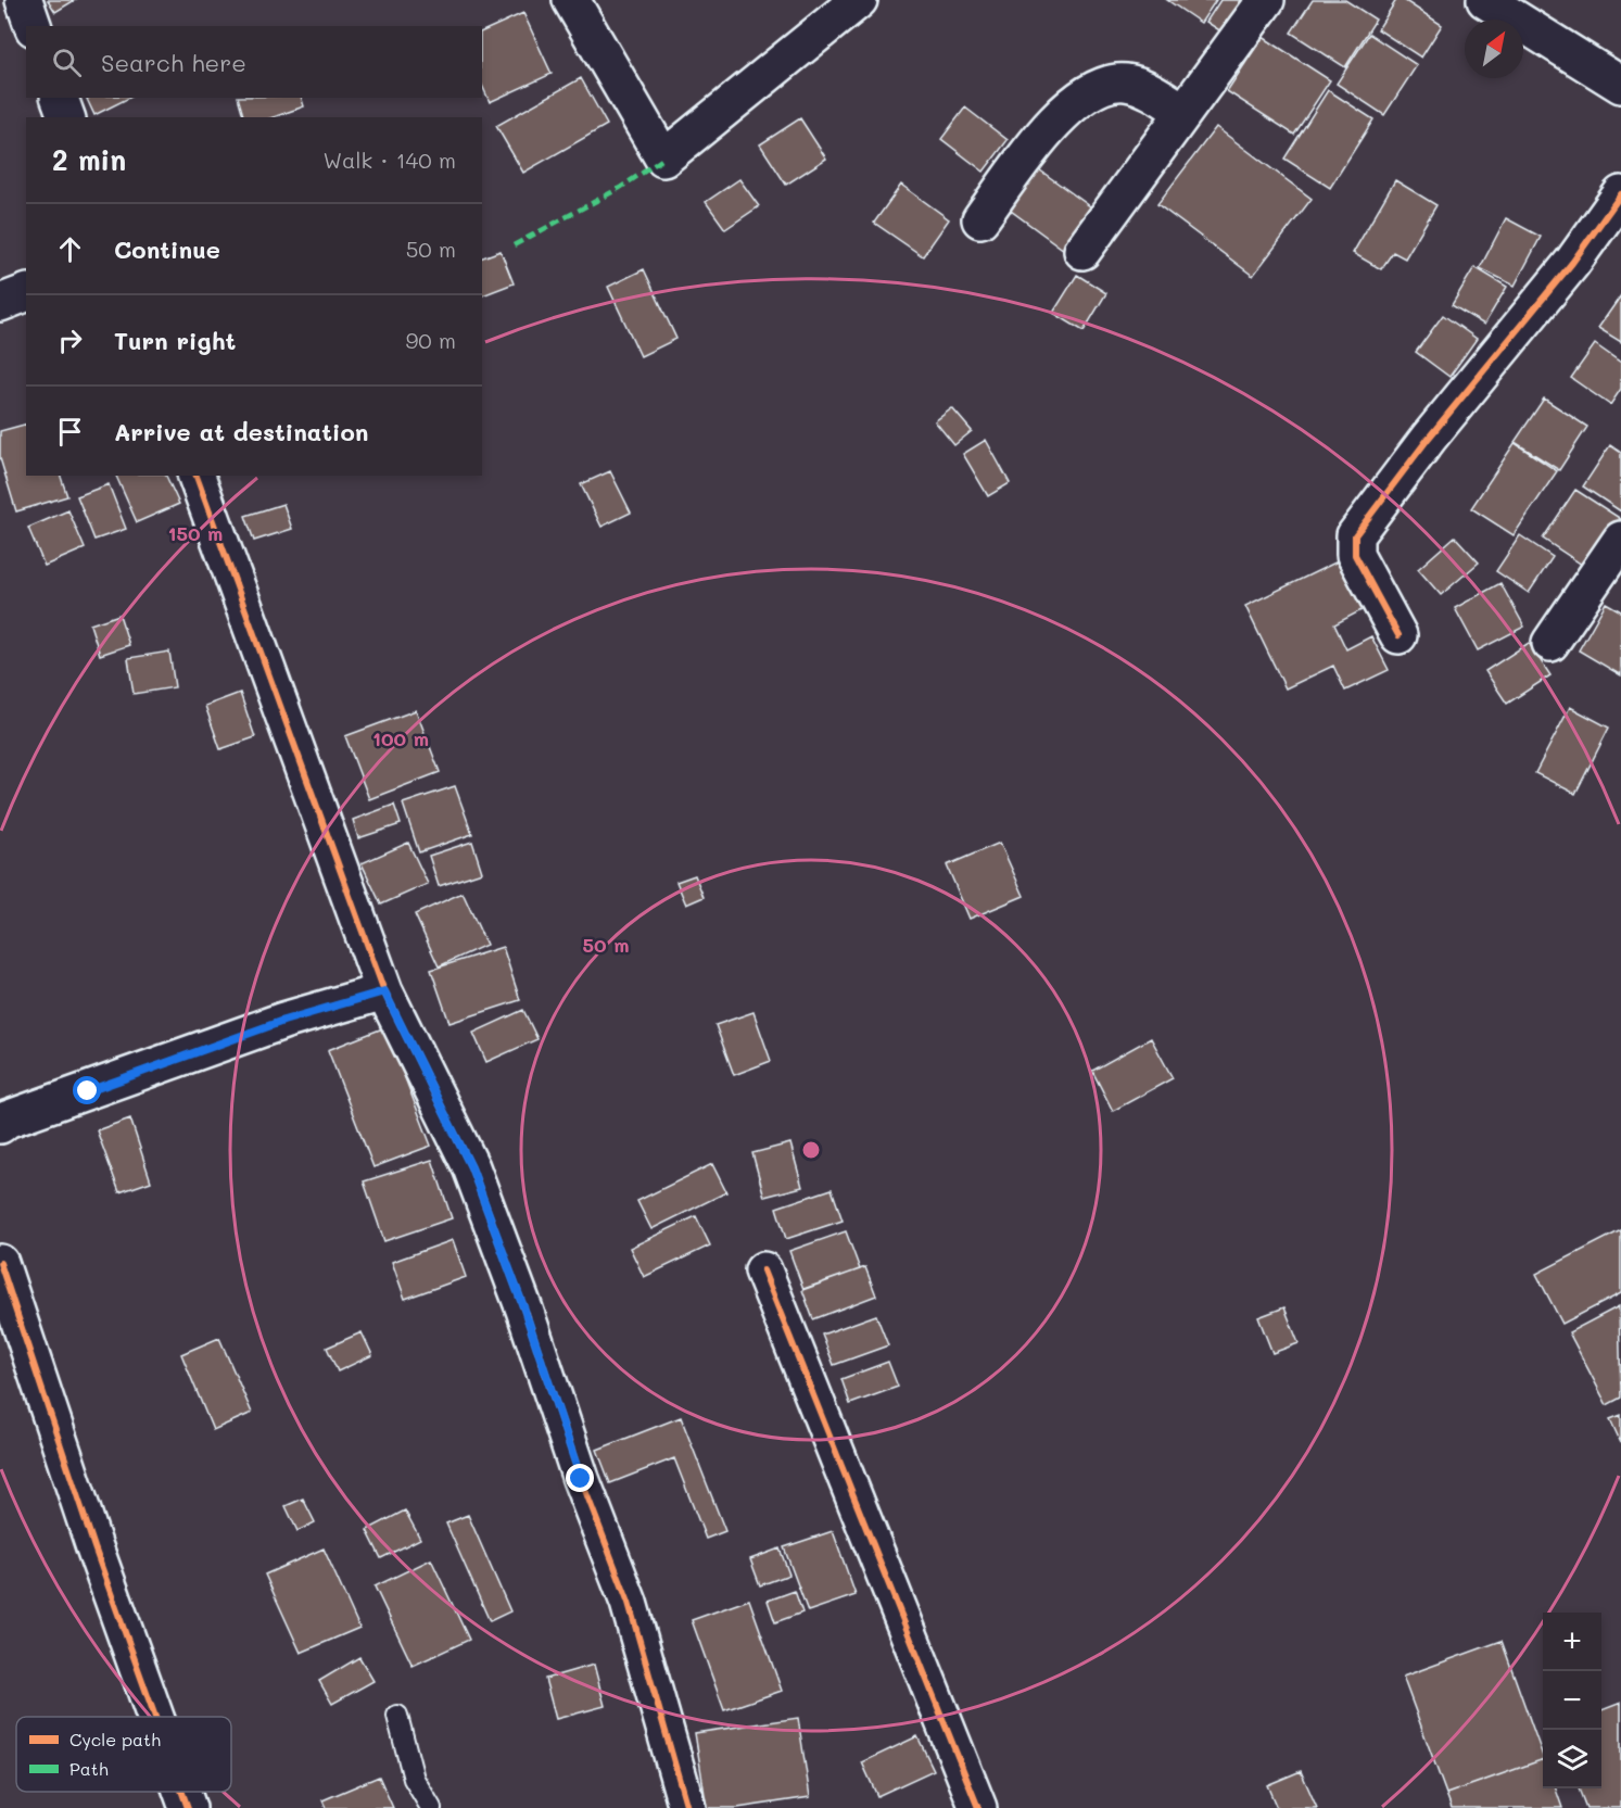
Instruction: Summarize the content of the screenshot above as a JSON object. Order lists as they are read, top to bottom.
{
  "legend": ["Cycle path", "Path"],
  "north": "top right",
  "page": {
    "search": "Search here",
    "heading": ["2 min", "Walk · 140 m"],
    "list": [
      ["Continue", "50 m"],
      ["Turn right", "90 m"],
      "Arrive at destination"
    ],
    "map_buttons": ["+", "−"]
  },
  "rings": ["150 m", "100 m", "50 m"]
}
